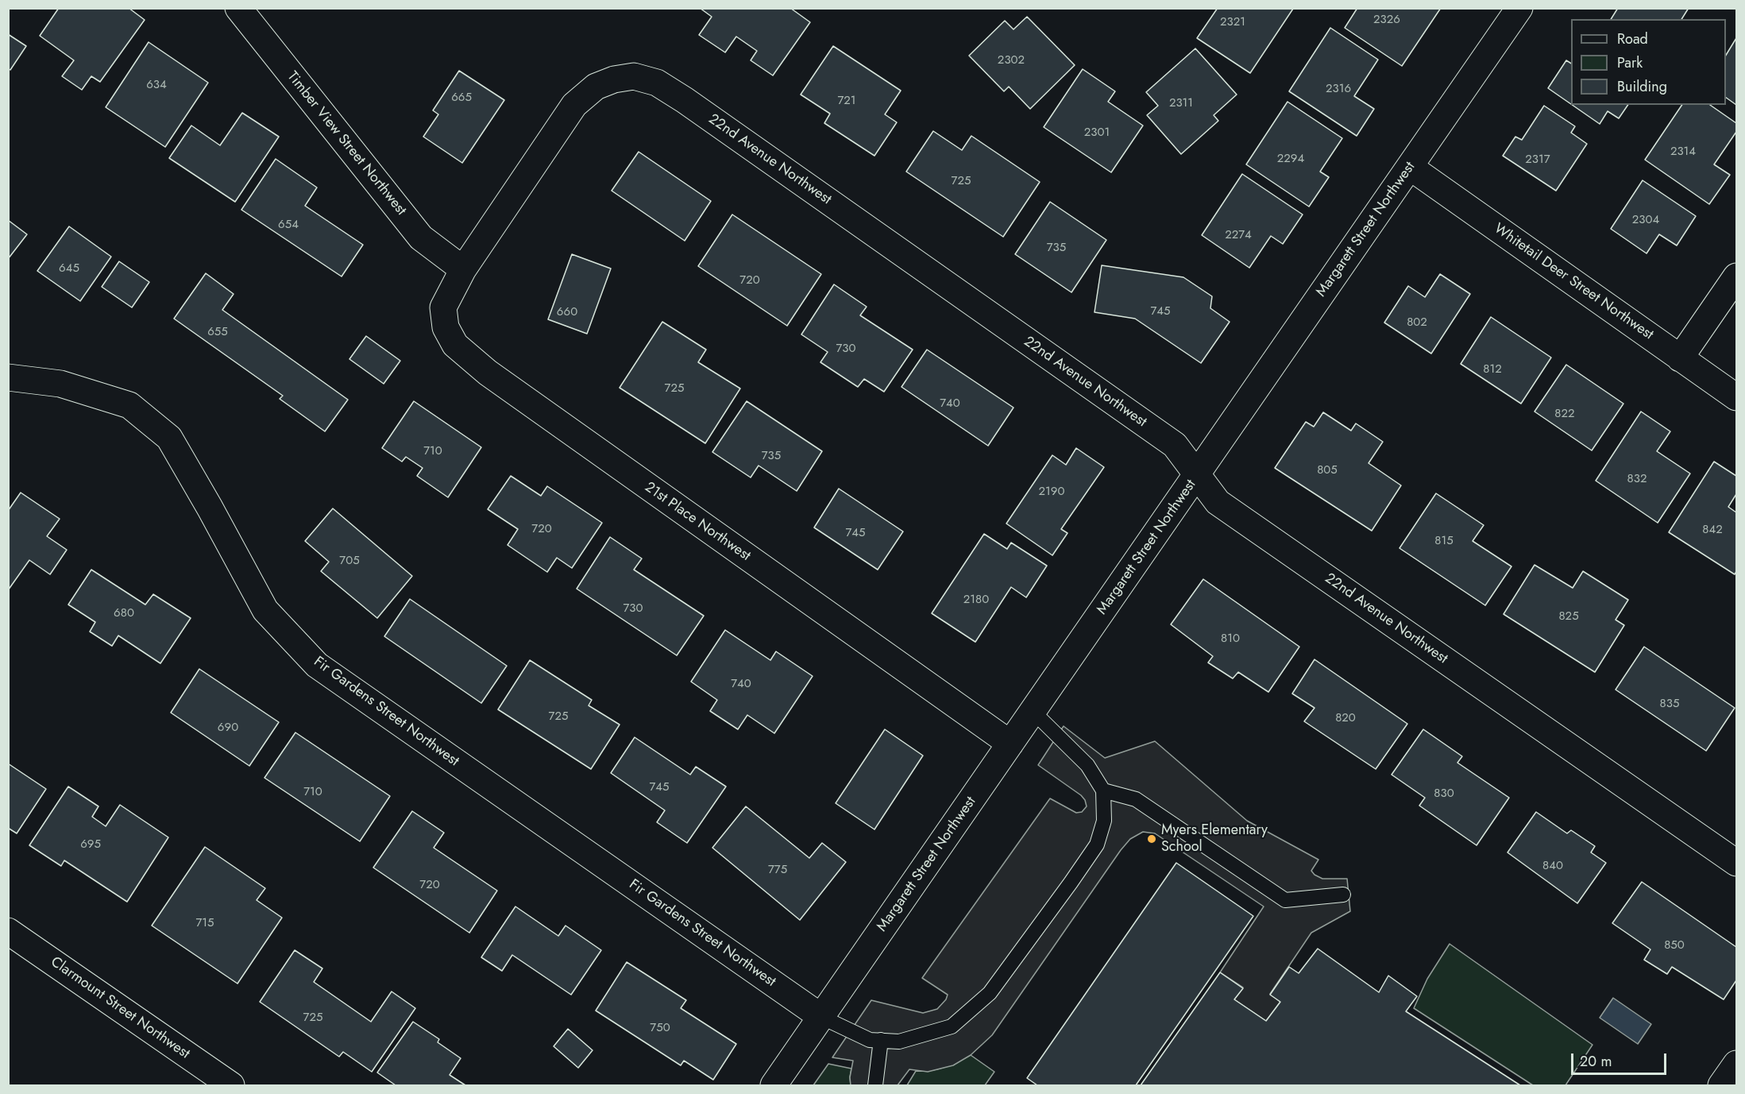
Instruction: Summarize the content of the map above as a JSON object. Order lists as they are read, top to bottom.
{
  "streets": {
    "street": [
      "Timber View Street Northwest",
      "22nd Avenue Northwest",
      "Margarett Street Northwest",
      "Whitetail Deer Street Northwest",
      "21st Place Northwest",
      "Fir Gardens Street Northwest",
      "Clarmount Street Northwest"
    ]
  },
  "crossings": [
    ["Timber View Street Northwest", "22nd Avenue Northwest"],
    ["Timber View Street Northwest", "21st Place Northwest"],
    ["22nd Avenue Northwest", "Margarett Street Northwest"],
    ["22nd Avenue Northwest", "21st Place Northwest"],
    ["Margarett Street Northwest", "Whitetail Deer Street Northwest"],
    ["Margarett Street Northwest", "21st Place Northwest"],
    ["Margarett Street Northwest", "Fir Gardens Street Northwest"]
  ],
  "places": ["Myers Elementary School"],
  "house_numbers": [
    "2326",
    "2321",
    "2302",
    "634",
    "2316",
    "665",
    "721",
    "2311",
    "2301",
    "2314",
    "2294",
    "2317",
    "725",
    "2304",
    "654",
    "2274",
    "735",
    "645",
    "720",
    "745",
    "660",
    "802",
    "655",
    "730",
    "812",
    "725",
    "740",
    "822",
    "710",
    "735",
    "805",
    "832",
    "2190",
    "720",
    "842",
    "745",
    "815",
    "705",
    "2180",
    "730",
    "680",
    "825",
    "810",
    "740",
    "835",
    "725",
    "820",
    "690",
    "745",
    "710",
    "830",
    "695",
    "840",
    "775",
    "720",
    "715",
    "850",
    "725",
    "750"
  ],
  "legend": ["Road", "Park", "Building"],
  "scale_bar": "20 m"
}
